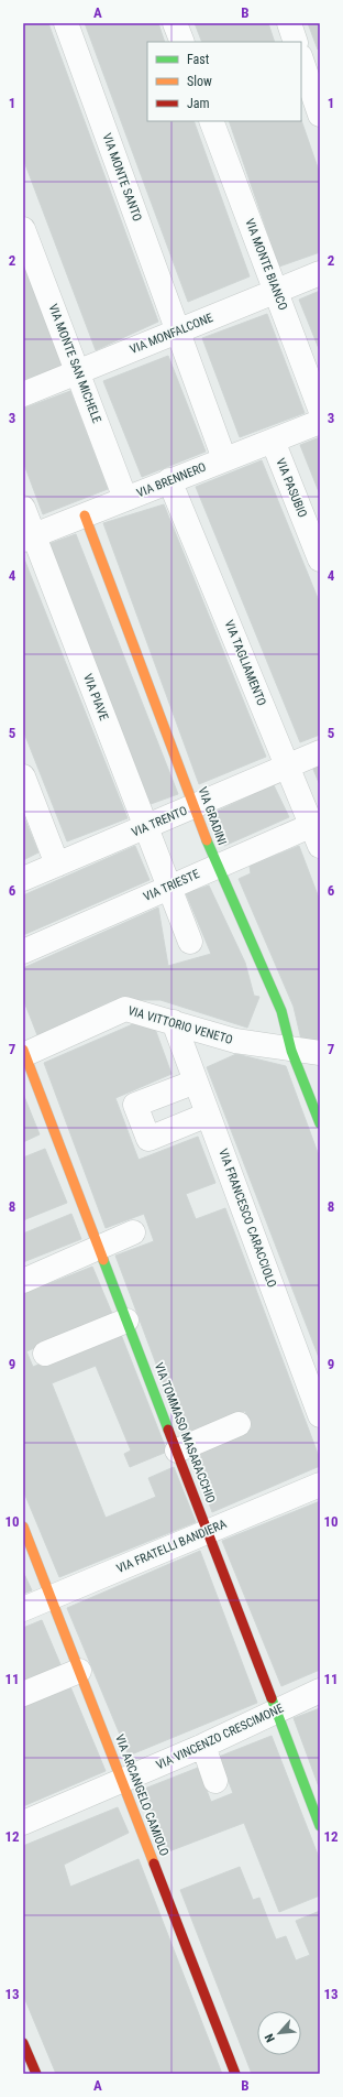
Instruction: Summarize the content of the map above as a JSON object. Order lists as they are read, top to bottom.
{
  "streets": {
    "street": [
      "VIA MONTE SANTO",
      "VIA MONTE BIANCO",
      "VIA MONFALCONE",
      "VIA MONTE SAN MICHELE",
      "VIA BRENNERO",
      "VIA PASUBIO",
      "VIA TAGLIAMENTO",
      "VIA PIAVE",
      "VIA GRADINI",
      "VIA TRENTO",
      "VIA TRIESTE",
      "VIA VITTORIO VENETO",
      "VIA FRANCESCO CARACCIOLO",
      "VIA TOMMASO MASARACCHIO",
      "VIA FRATELLI BANDIERA",
      "VIA VINCENZO CRESCIMONE",
      "VIA ARCANGELO CAMIOLO"
    ]
  },
  "crossings": [
    ["VIA MONTE SANTO", "VIA MONFALCONE"],
    ["VIA MONTE SANTO", "VIA BRENNERO"],
    ["VIA MONTE BIANCO", "VIA MONFALCONE"],
    ["VIA MONFALCONE", "VIA MONTE SAN MICHELE"],
    ["VIA MONTE SAN MICHELE", "VIA BRENNERO"],
    ["VIA BRENNERO", "VIA PASUBIO"],
    ["VIA BRENNERO", "VIA TAGLIAMENTO"],
    ["VIA BRENNERO", "VIA PIAVE"],
    ["VIA BRENNERO", "VIA GRADINI"],
    ["VIA TAGLIAMENTO", "VIA TRENTO"],
    ["VIA TAGLIAMENTO", "VIA TRIESTE"],
    ["VIA PIAVE", "VIA TRENTO"],
    ["VIA PIAVE", "VIA TRIESTE"],
    ["VIA GRADINI", "VIA TRENTO"],
    ["VIA GRADINI", "VIA TRIESTE"],
    ["VIA GRADINI", "VIA VITTORIO VENETO"],
    ["VIA VITTORIO VENETO", "VIA FRANCESCO CARACCIOLO"],
    ["VIA VITTORIO VENETO", "VIA TOMMASO MASARACCHIO"],
    ["VIA TOMMASO MASARACCHIO", "VIA FRATELLI BANDIERA"],
    ["VIA TOMMASO MASARACCHIO", "VIA VINCENZO CRESCIMONE"],
    ["VIA FRATELLI BANDIERA", "VIA ARCANGELO CAMIOLO"],
    ["VIA VINCENZO CRESCIMONE", "VIA ARCANGELO CAMIOLO"]
  ],
  "legend": ["Fast", "Slow", "Jam"],
  "north": "bottom left",
  "grid": {
    "columns": ["A", "B"],
    "rows": [
      "1",
      "2",
      "3",
      "4",
      "5",
      "6",
      "7",
      "8",
      "9",
      "10",
      "11",
      "12",
      "13"
    ]
  }
}
